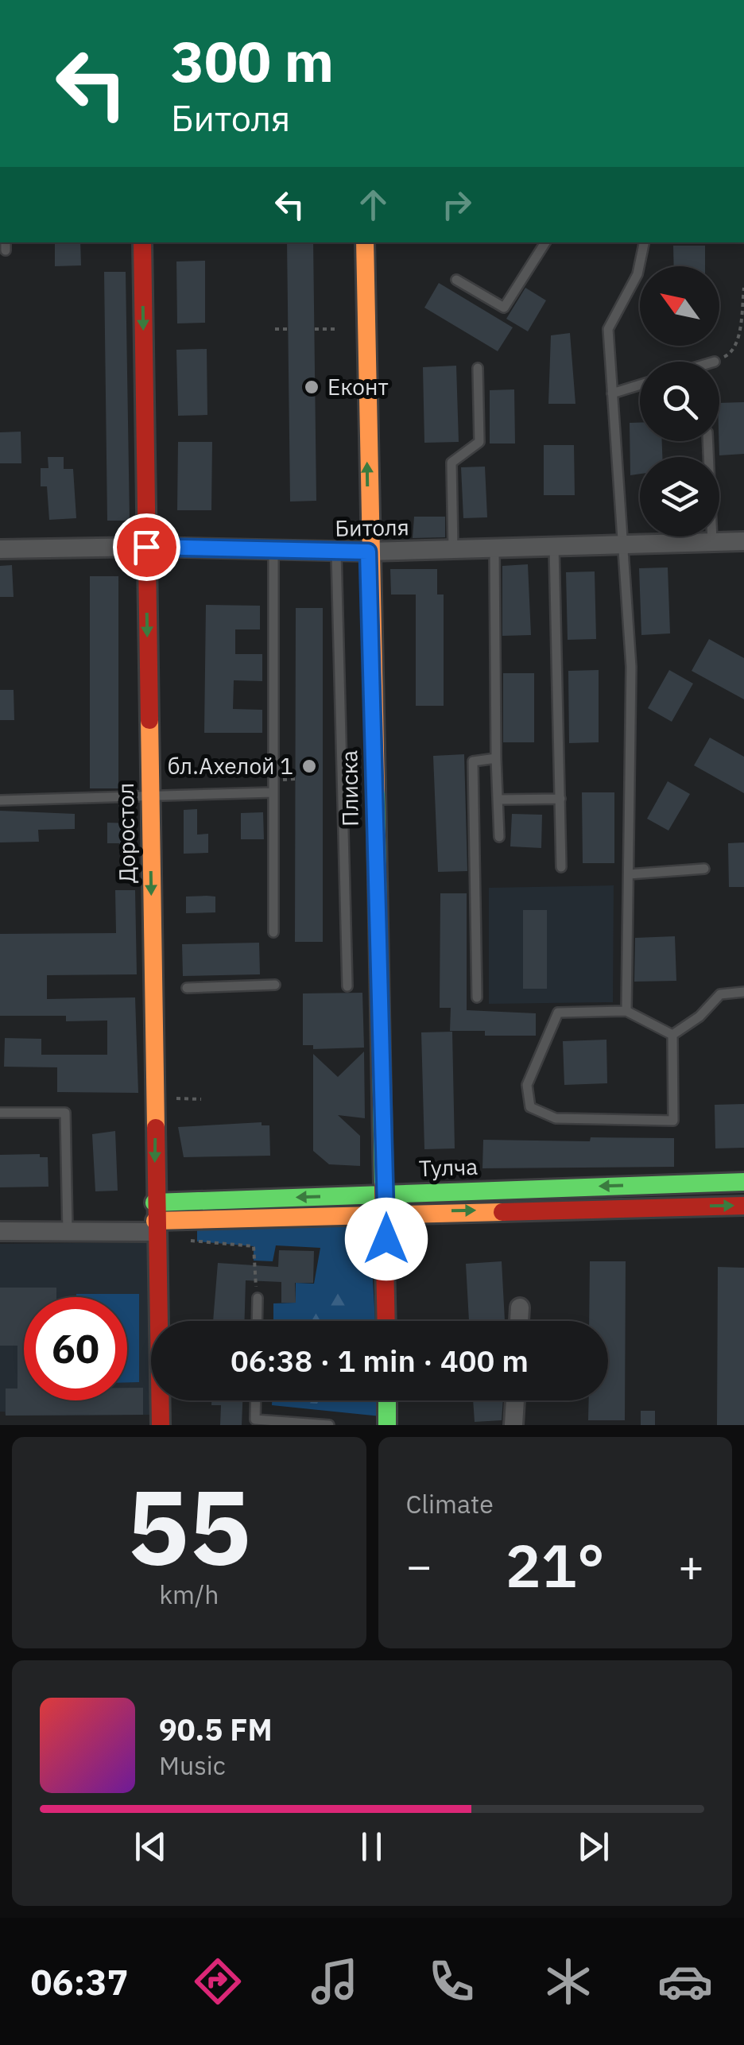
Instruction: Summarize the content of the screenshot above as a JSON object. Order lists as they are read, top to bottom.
{
  "streets": {
    "main road": ["Плиска", "Доростол", "Тулча"],
    "street": ["Битоля"]
  },
  "crossings": [
    ["Битоля", "Плиска"],
    ["Битоля", "Доростол"],
    ["Плиска", "Тулча"],
    ["Доростол", "Тулча"]
  ],
  "one_way": ["Доростол"],
  "places": ["Еконт", "бл.Ахелой 1"],
  "north": "top left",
  "page": {
    "turn": ["300 m", "Битоля"],
    "limit": "60",
    "trip": "06:38 · 1 min · 400 m",
    "tile": [
      ["55", "km/h"],
      "Climate"
    ],
    "heat": ["−", "21°", "+"],
    "song": ["90.5 FM", "Music"],
    "tabs": "06:37"
  }
}
